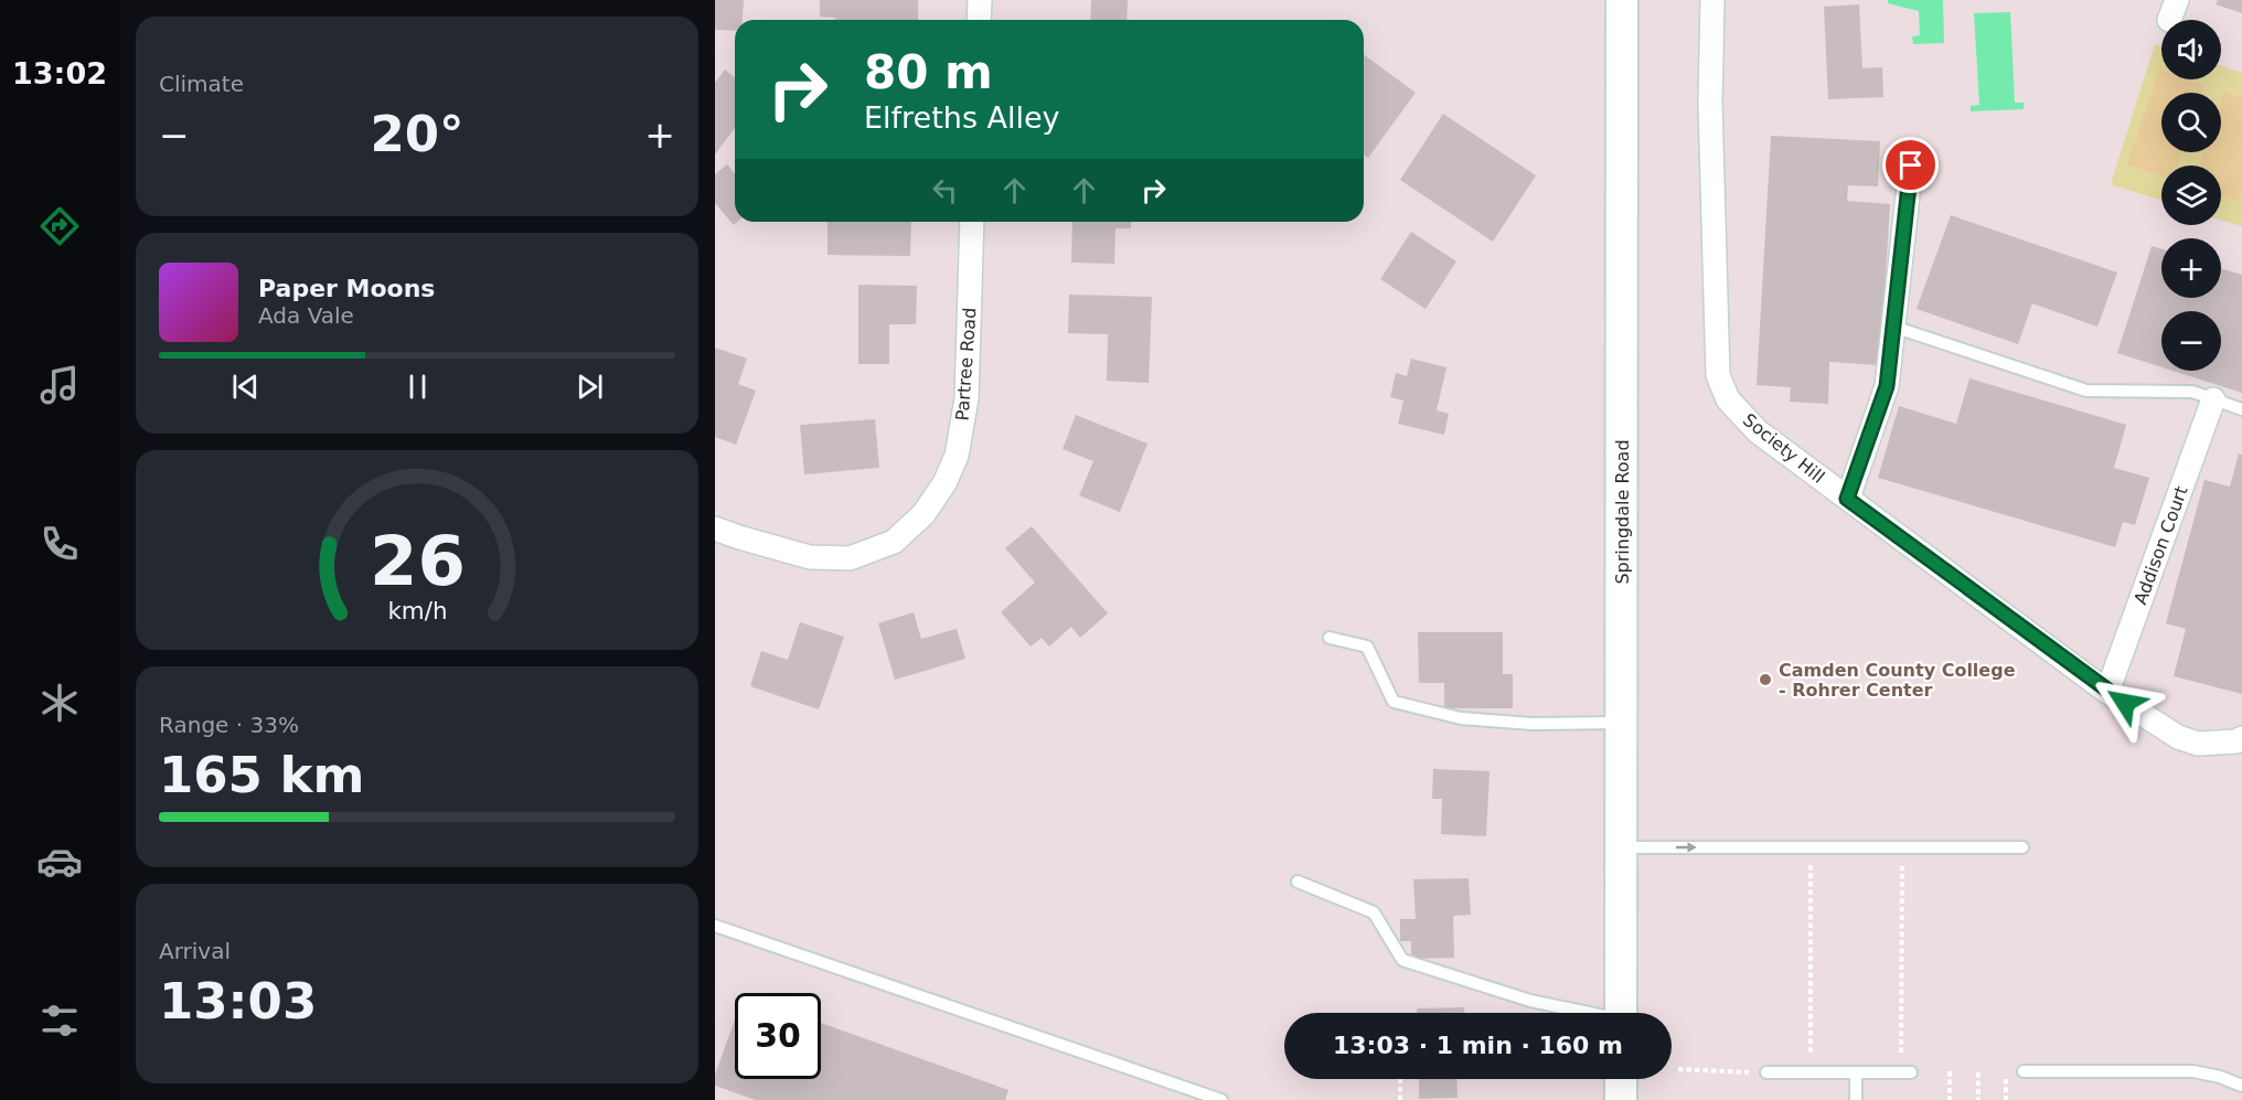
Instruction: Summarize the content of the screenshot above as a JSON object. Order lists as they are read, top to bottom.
{
  "streets": {
    "main road": ["Springdale Road"],
    "street": ["Partree Road", "Society Hill", "Addison Court"]
  },
  "crossings": [
    ["Society Hill", "Addison Court"]
  ],
  "places": ["Camden County College - Rohrer Center"],
  "page": {
    "tabs": "13:02",
    "tile": [
      "Climate",
      ["Range · 33%", "165 km"],
      ["Arrival", "13:03"]
    ],
    "map_buttons": ["+", "−"],
    "turn": ["80 m", "Elfreths Alley"],
    "heat": ["−", "20°", "+"],
    "song": ["Paper Moons", "Ada Vale"],
    "limit": "30",
    "trip": "13:03 · 1 min · 160 m",
    "gauge": ["26", "km/h"]
  }
}
